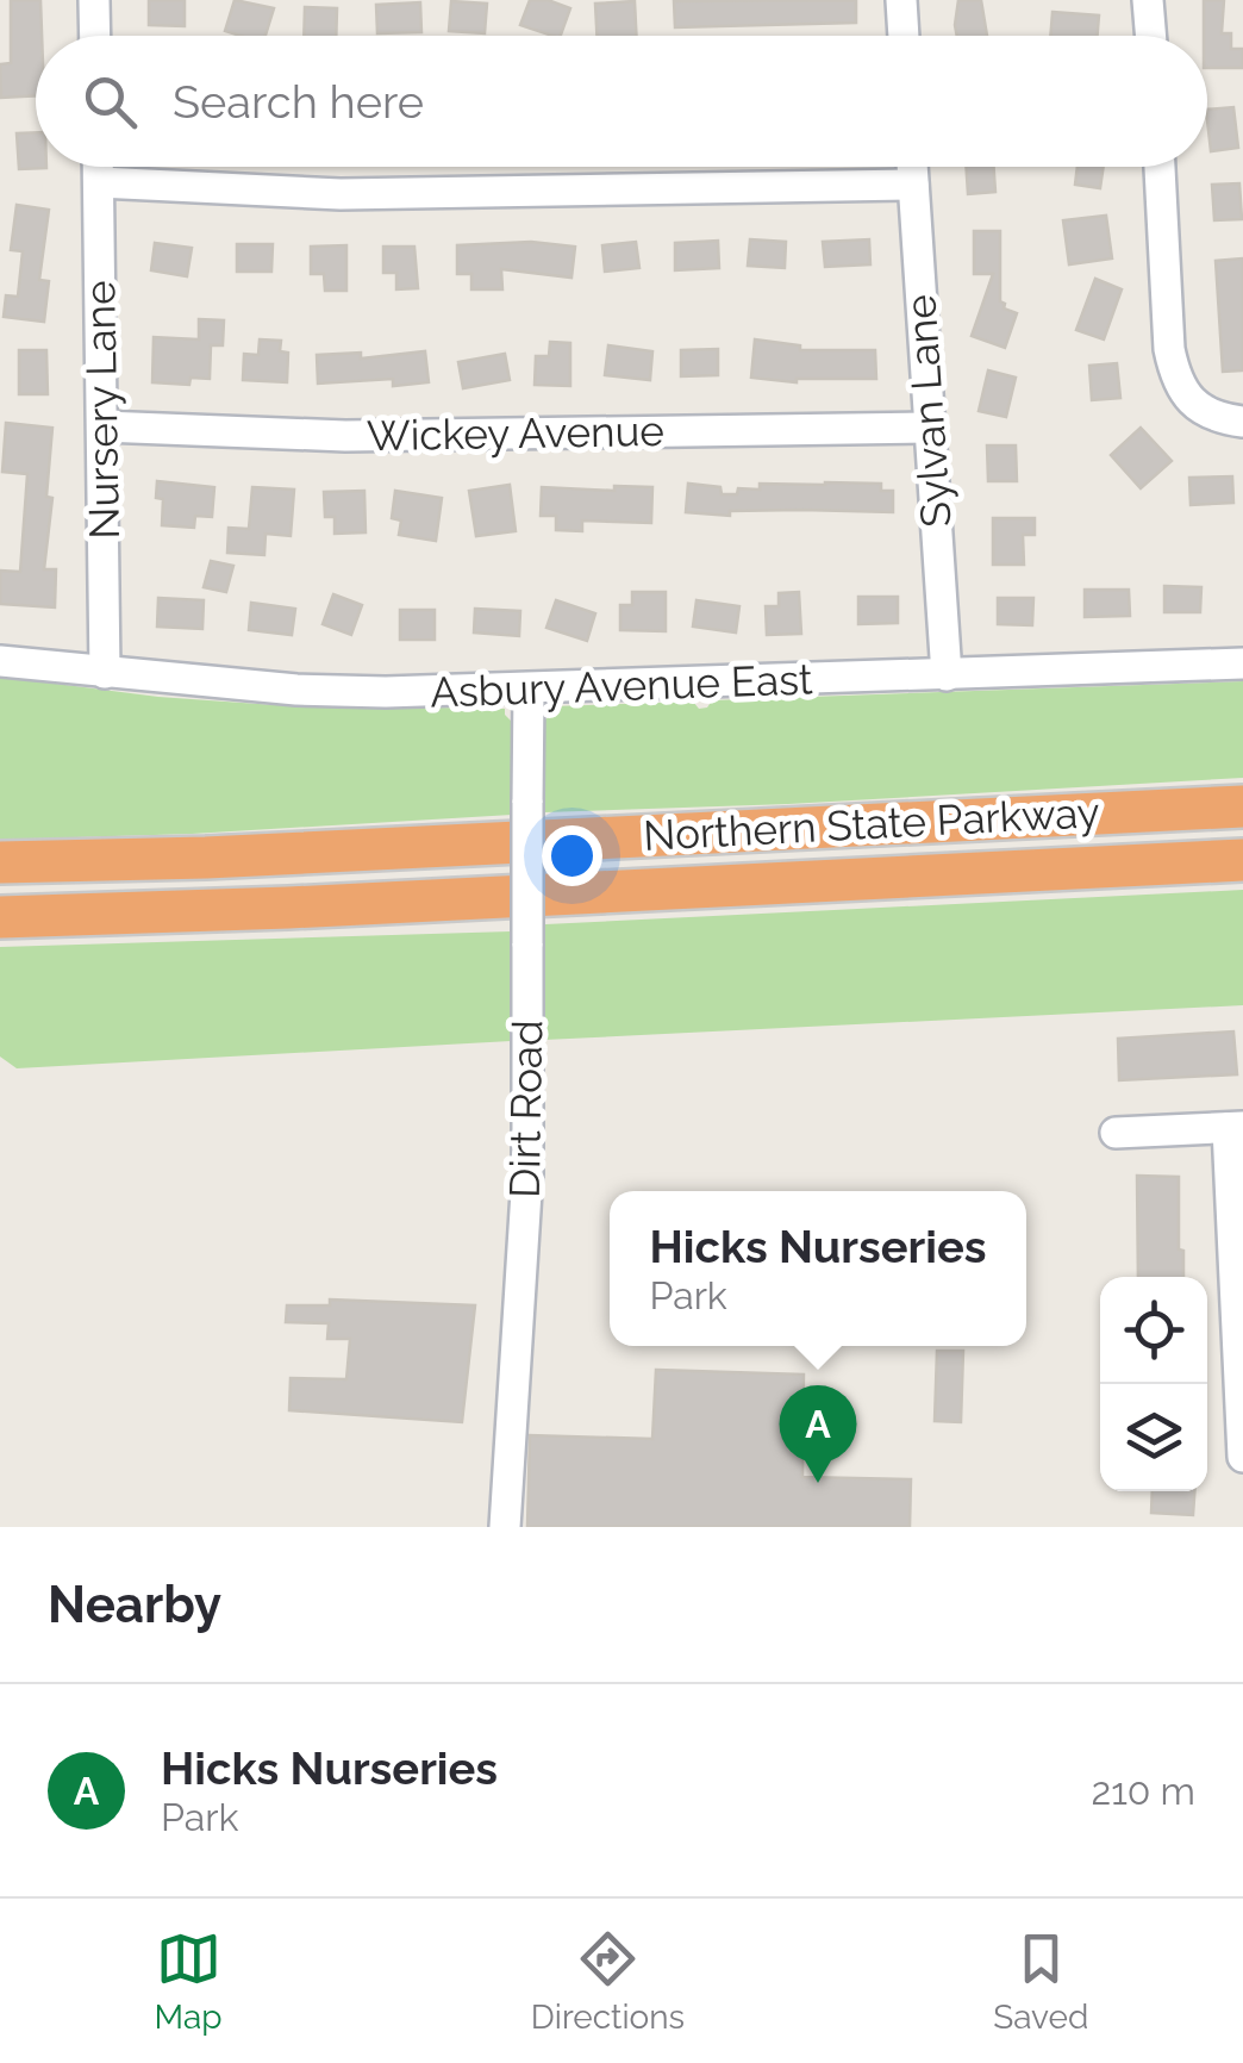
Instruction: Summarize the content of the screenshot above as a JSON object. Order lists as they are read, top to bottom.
{
  "streets": {
    "highway": ["Northern State Parkway"],
    "street": [
      "Nursery Lane",
      "Sylvan Lane",
      "Wickey Avenue",
      "Asbury Avenue East",
      "Dirt Road"
    ]
  },
  "crossings": [
    ["Nursery Lane", "Wickey Avenue"],
    ["Nursery Lane", "Asbury Avenue East"],
    ["Sylvan Lane", "Wickey Avenue"],
    ["Sylvan Lane", "Asbury Avenue East"],
    ["Asbury Avenue East", "Dirt Road"]
  ],
  "page": {
    "search": "Search here",
    "popup": ["Hicks Nurseries", "Park"],
    "pins": "A",
    "heading": "Nearby",
    "list": [
      {
        "mark": "A",
        "name": "Hicks Nurseries",
        "note": "Park",
        "value": "210 m"
      }
    ],
    "nav": ["Map", "Directions", "Saved"]
  }
}
